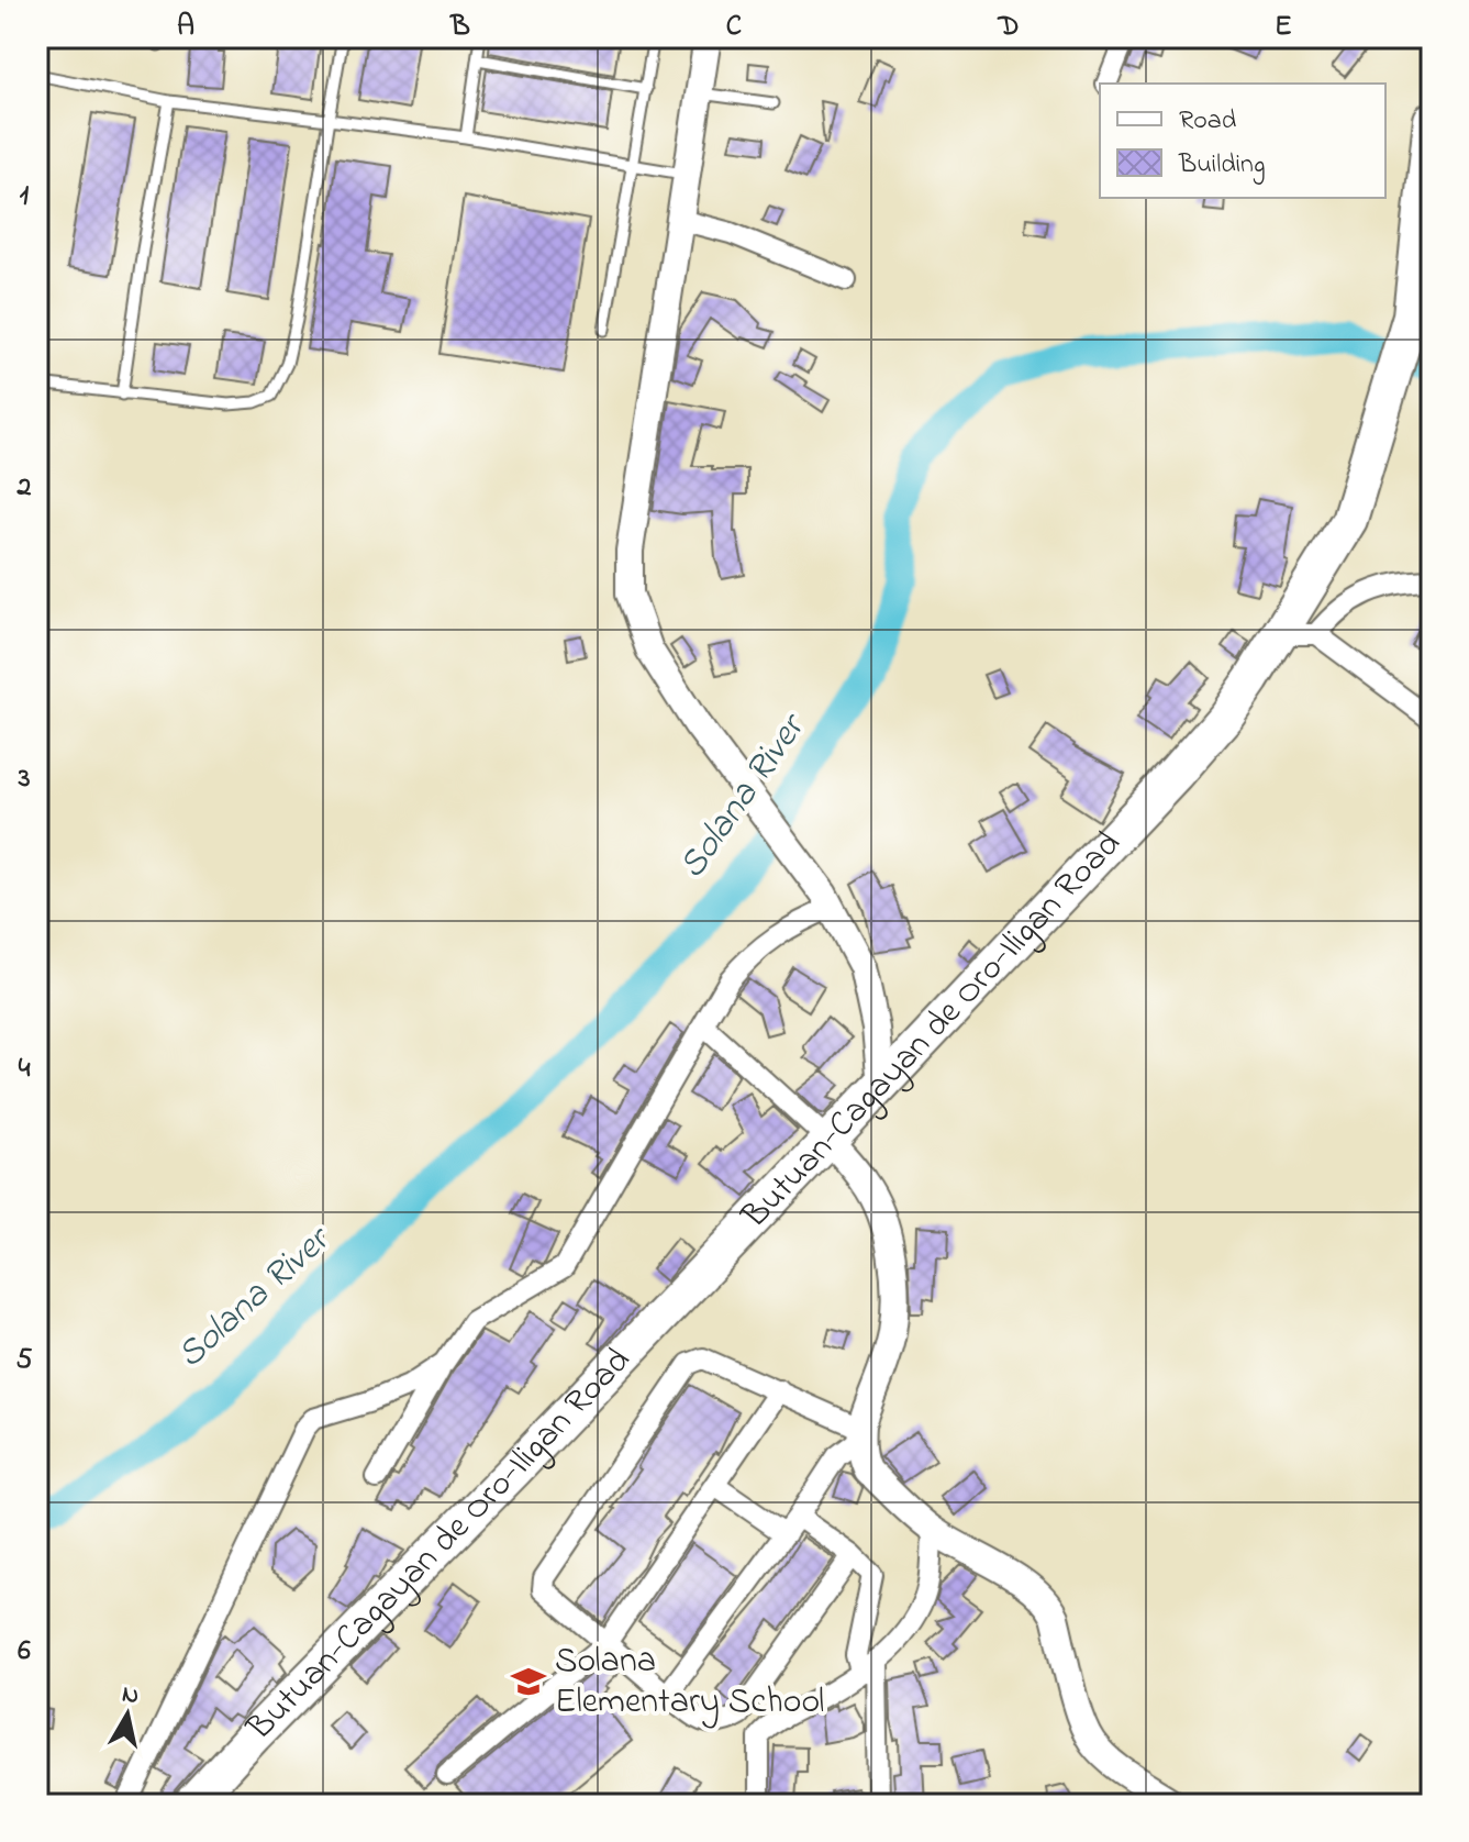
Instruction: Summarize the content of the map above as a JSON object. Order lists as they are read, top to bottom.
{
  "streets": {
    "highway": ["Butuan-Cagayan de Oro-Iligan Road"]
  },
  "water": ["Solana River"],
  "places": {
    "school or university": ["Solana Elementary School"]
  },
  "legend": ["Road", "Building"],
  "north": "top",
  "grid": {
    "columns": [
      "A",
      "B",
      "C",
      "D",
      "E"
    ],
    "rows": [
      "1",
      "2",
      "3",
      "4",
      "5",
      "6"
    ]
  }
}
